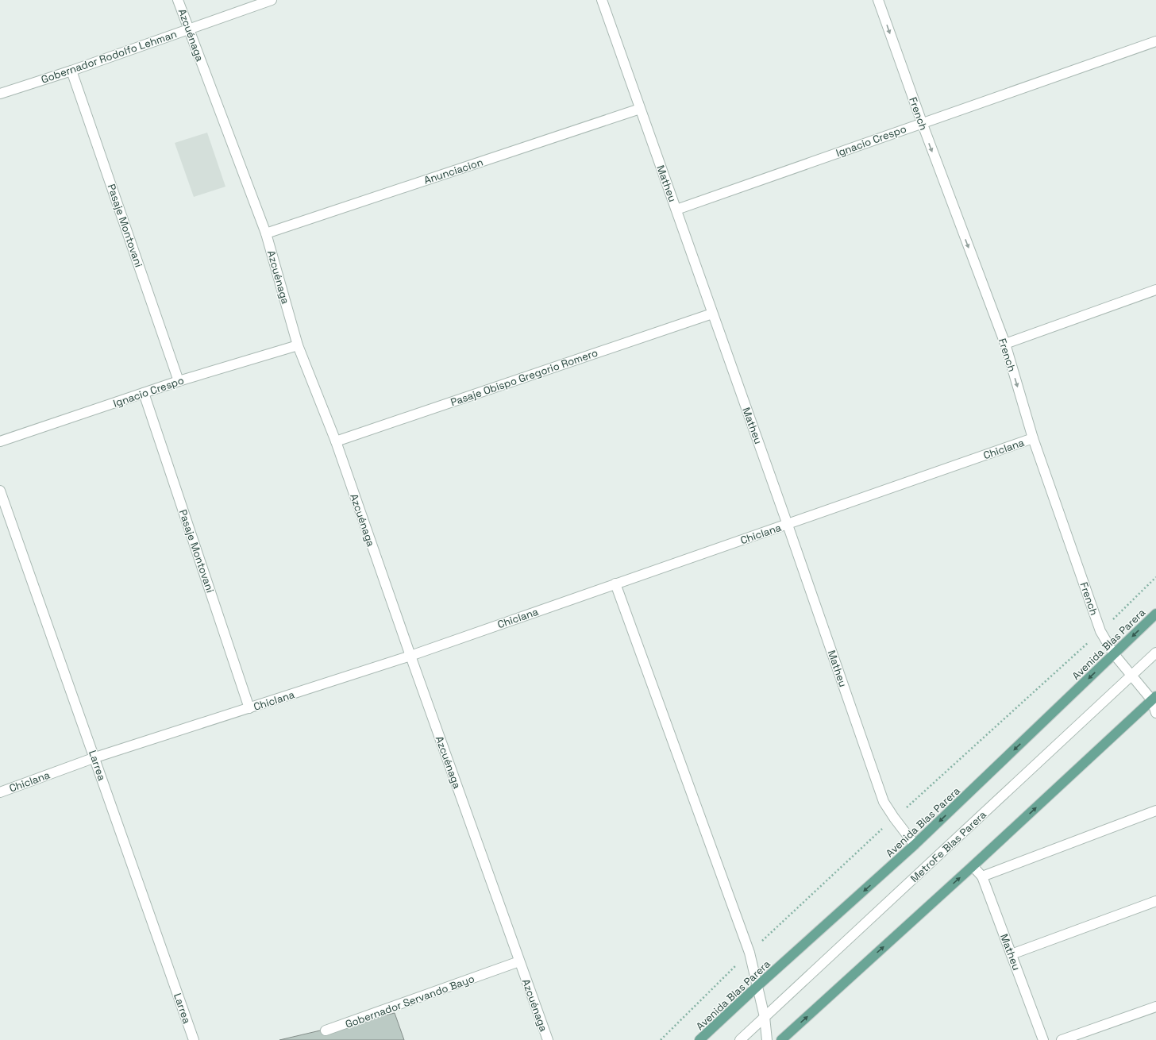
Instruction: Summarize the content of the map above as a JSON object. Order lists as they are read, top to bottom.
{
  "streets": {
    "main road": ["Avenida Blas Parera"],
    "street": [
      "Azcuénaga",
      "Gobernador Rodolfo Lehman",
      "French",
      "Ignacio Crespo",
      "Anunciacion",
      "Matheu",
      "Pasaje Montovani",
      "Pasaje Obispo Gregorio Romero",
      "Chiclana",
      "Larrea",
      "MetroFe Blas Parera",
      "Gobernador Servando Bayo"
    ]
  },
  "crossings": [
    ["Azcuénaga", "Gobernador Rodolfo Lehman"],
    ["Azcuénaga", "Ignacio Crespo"],
    ["Azcuénaga", "Anunciacion"],
    ["Azcuénaga", "Pasaje Obispo Gregorio Romero"],
    ["Azcuénaga", "Chiclana"],
    ["Azcuénaga", "Gobernador Servando Bayo"],
    ["Gobernador Rodolfo Lehman", "Pasaje Montovani"],
    ["French", "Ignacio Crespo"],
    ["French", "Chiclana"],
    ["French", "Avenida Blas Parera"],
    ["French", "MetroFe Blas Parera"],
    ["Ignacio Crespo", "Matheu"],
    ["Ignacio Crespo", "Pasaje Montovani"],
    ["Anunciacion", "Matheu"],
    ["Matheu", "Pasaje Obispo Gregorio Romero"],
    ["Matheu", "Chiclana"],
    ["Matheu", "Avenida Blas Parera"],
    ["Pasaje Montovani", "Chiclana"],
    ["Chiclana", "Larrea"]
  ],
  "one_way": ["French"]
}
